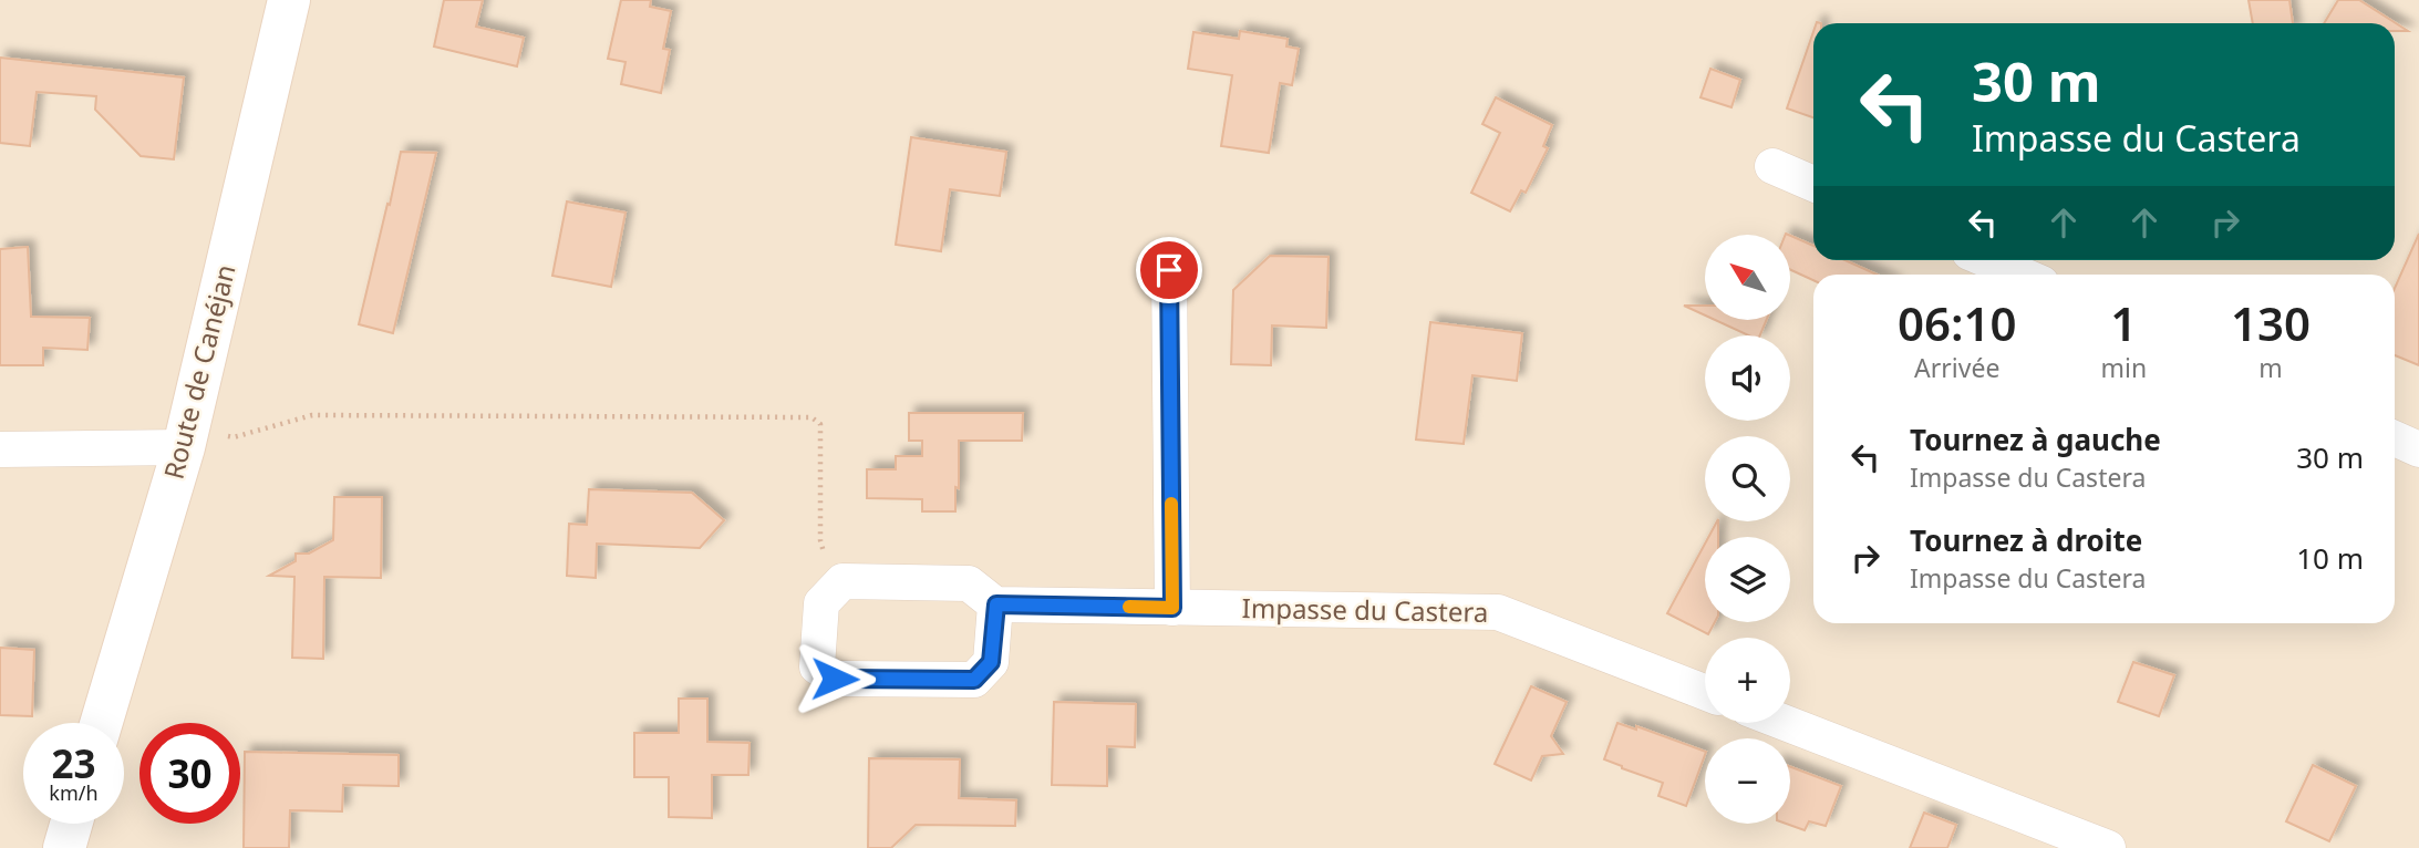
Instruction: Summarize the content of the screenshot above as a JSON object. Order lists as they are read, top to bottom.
{
  "streets": {
    "street": ["Route de Canéjan", "Impasse du Castera"]
  },
  "north": "top left",
  "page": {
    "turn": ["30 m", "Impasse du Castera"],
    "map_buttons": ["+", "−"],
    "eta": [
      "06:10",
      "Arrivée",
      "1",
      "min",
      "130",
      "m"
    ],
    "list": [
      {
        "name": "Tournez à gauche",
        "note": "Impasse du Castera",
        "value": "30 m"
      },
      {
        "name": "Tournez à droite",
        "note": "Impasse du Castera",
        "value": "10 m"
      }
    ],
    "speed": "23 km/h",
    "limit": "30"
  }
}
